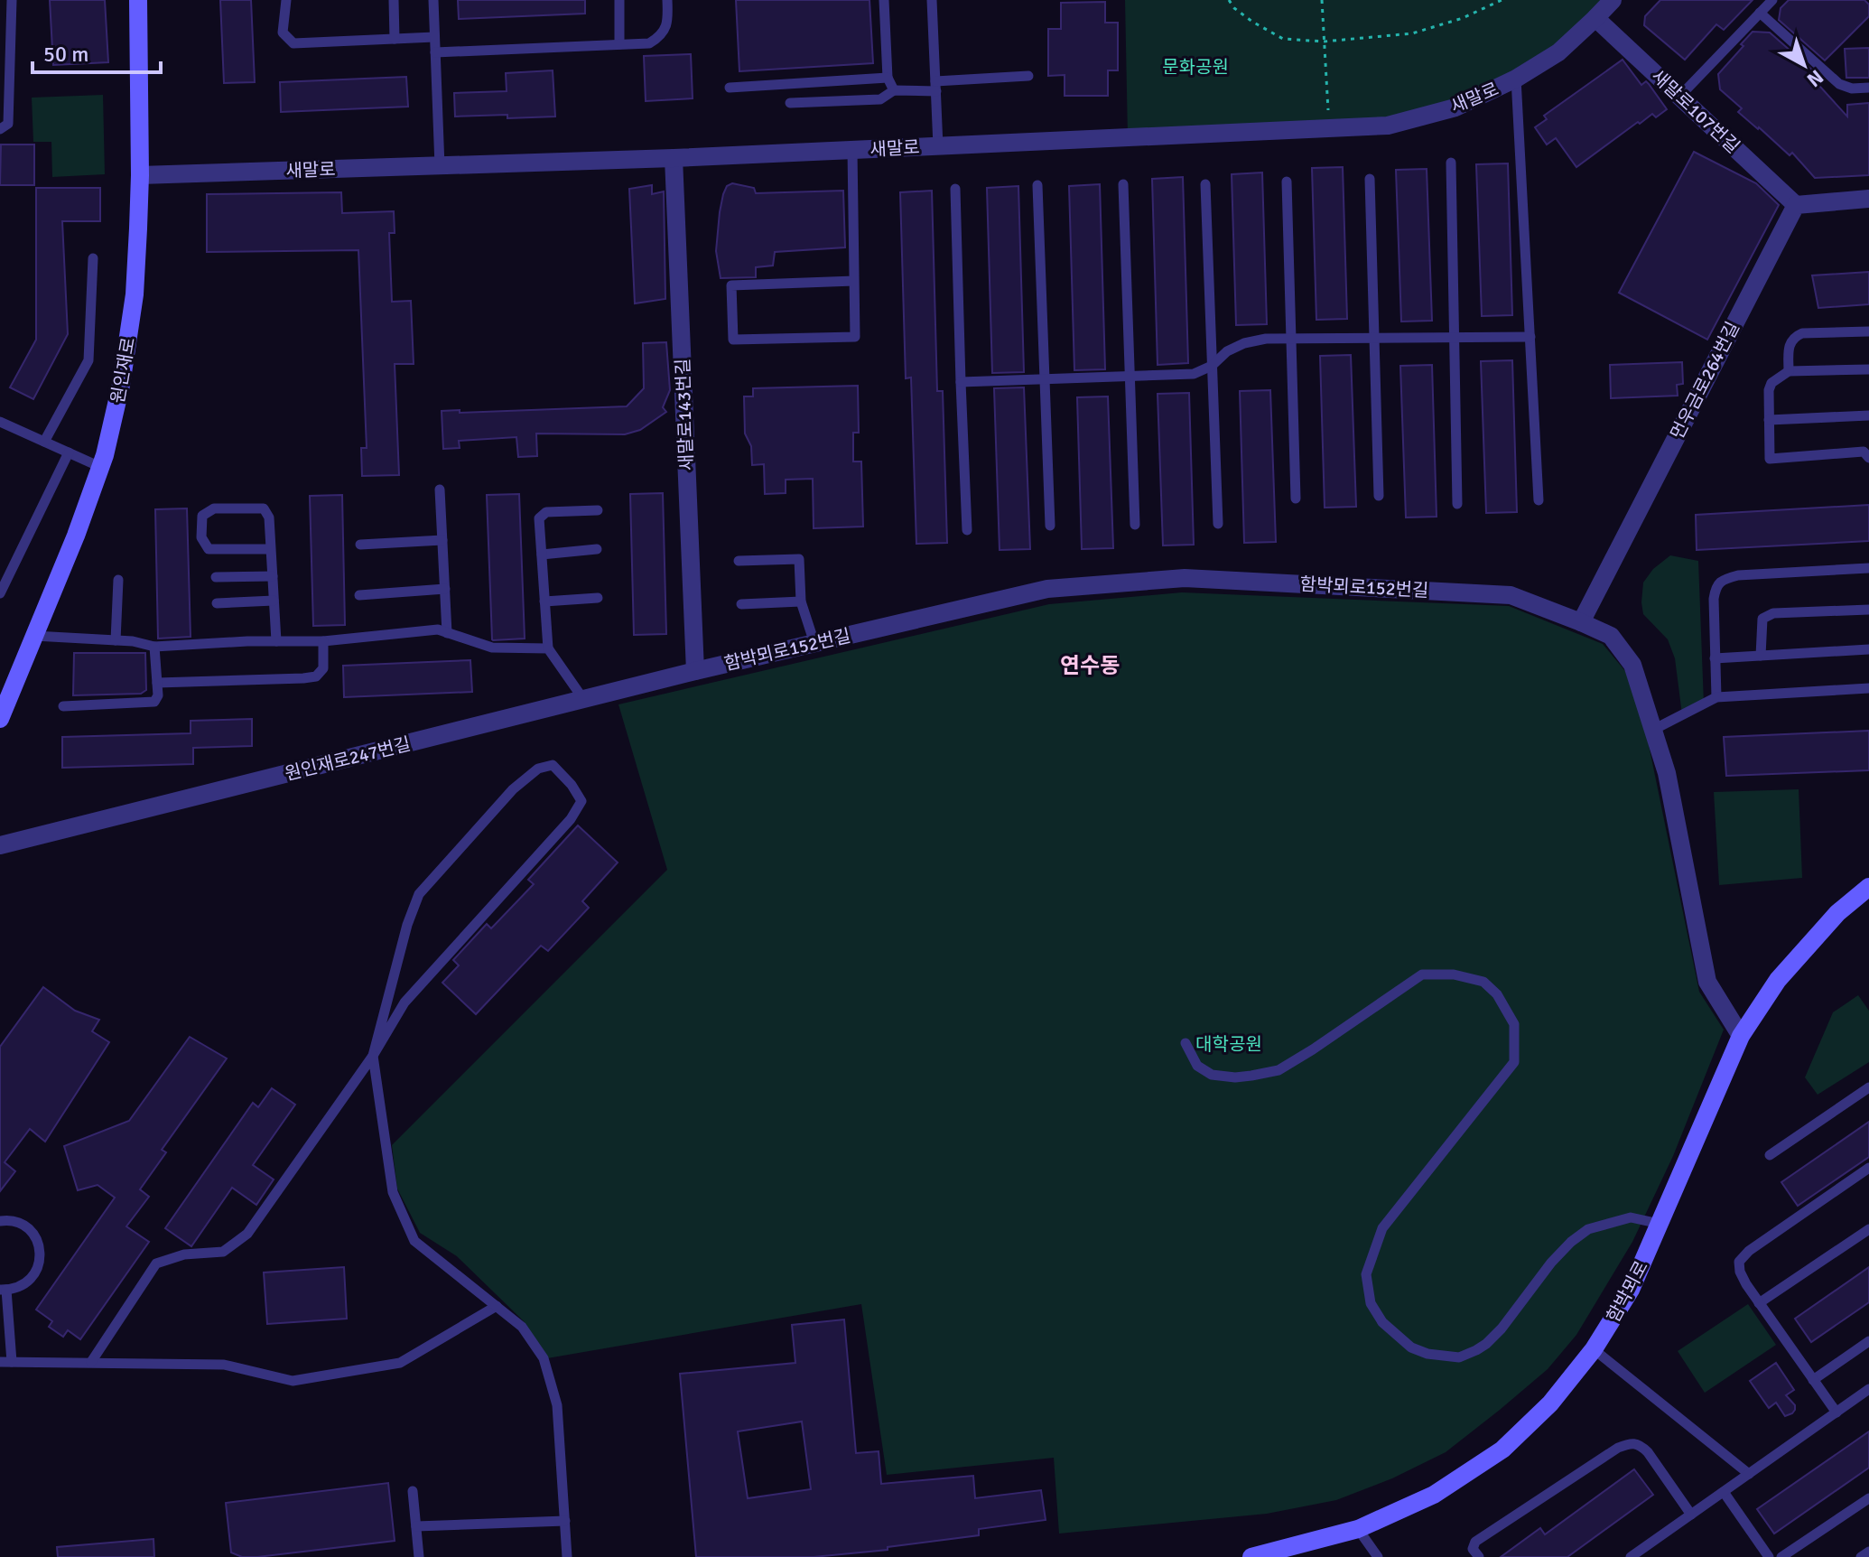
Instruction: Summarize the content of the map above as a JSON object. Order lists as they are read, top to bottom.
{
  "streets": {
    "main road": ["원인재로", "함박뫼로"],
    "street": [
      "새말로",
      "새말로107번길",
      "먼우금로264번길",
      "새말로143번길",
      "함박뫼로152번길",
      "원인재로247번길"
    ]
  },
  "crossings": [
    ["새말로", "새말로107번길"],
    ["새말로", "원인재로"],
    ["새말로", "새말로143번길"],
    ["새말로107번길", "먼우금로264번길"],
    ["먼우금로264번길", "함박뫼로152번길"],
    ["새말로143번길", "함박뫼로152번길"],
    ["새말로143번길", "원인재로247번길"],
    ["함박뫼로152번길", "원인재로247번길"],
    ["함박뫼로152번길", "함박뫼로"]
  ],
  "districts": ["연수동"],
  "parks": ["문화공원", "대학공원"],
  "scale_bar": "50 m",
  "north": "bottom right"
}
